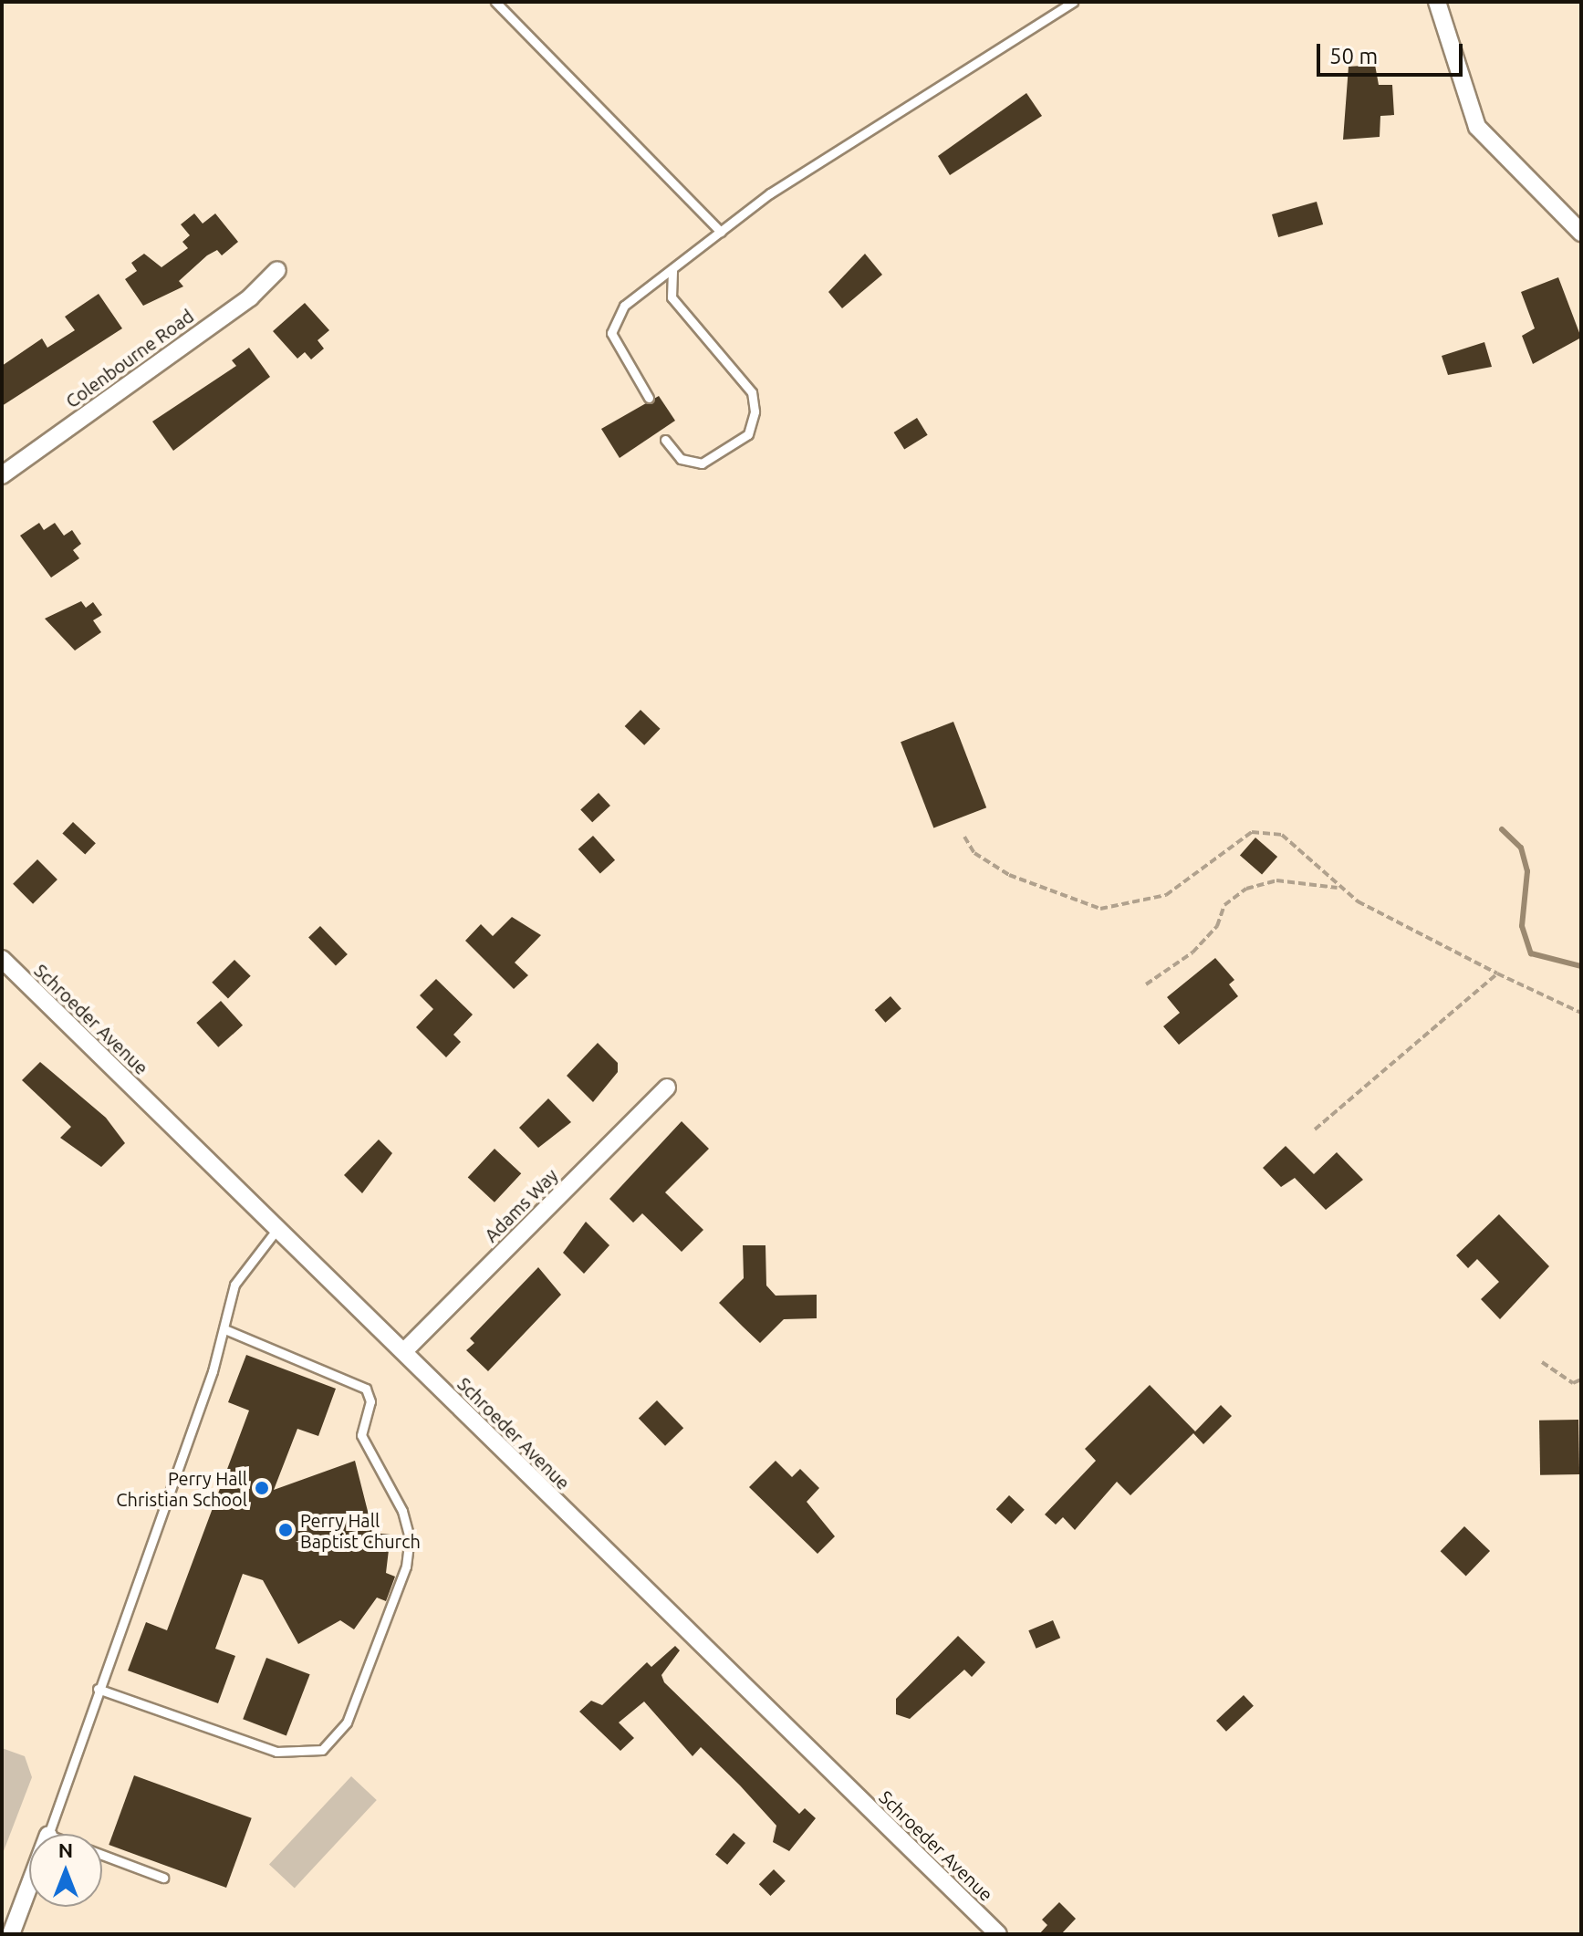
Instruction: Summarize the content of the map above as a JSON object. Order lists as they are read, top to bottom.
{
  "streets": {
    "street": ["Colenbourne Road", "Schroeder Avenue", "Adams Way"]
  },
  "crossings": [
    ["Schroeder Avenue", "Adams Way"]
  ],
  "places": ["Perry Hall Christian School", "Perry Hall Baptist Church"],
  "scale_bar": "50 m",
  "north": "top"
}
